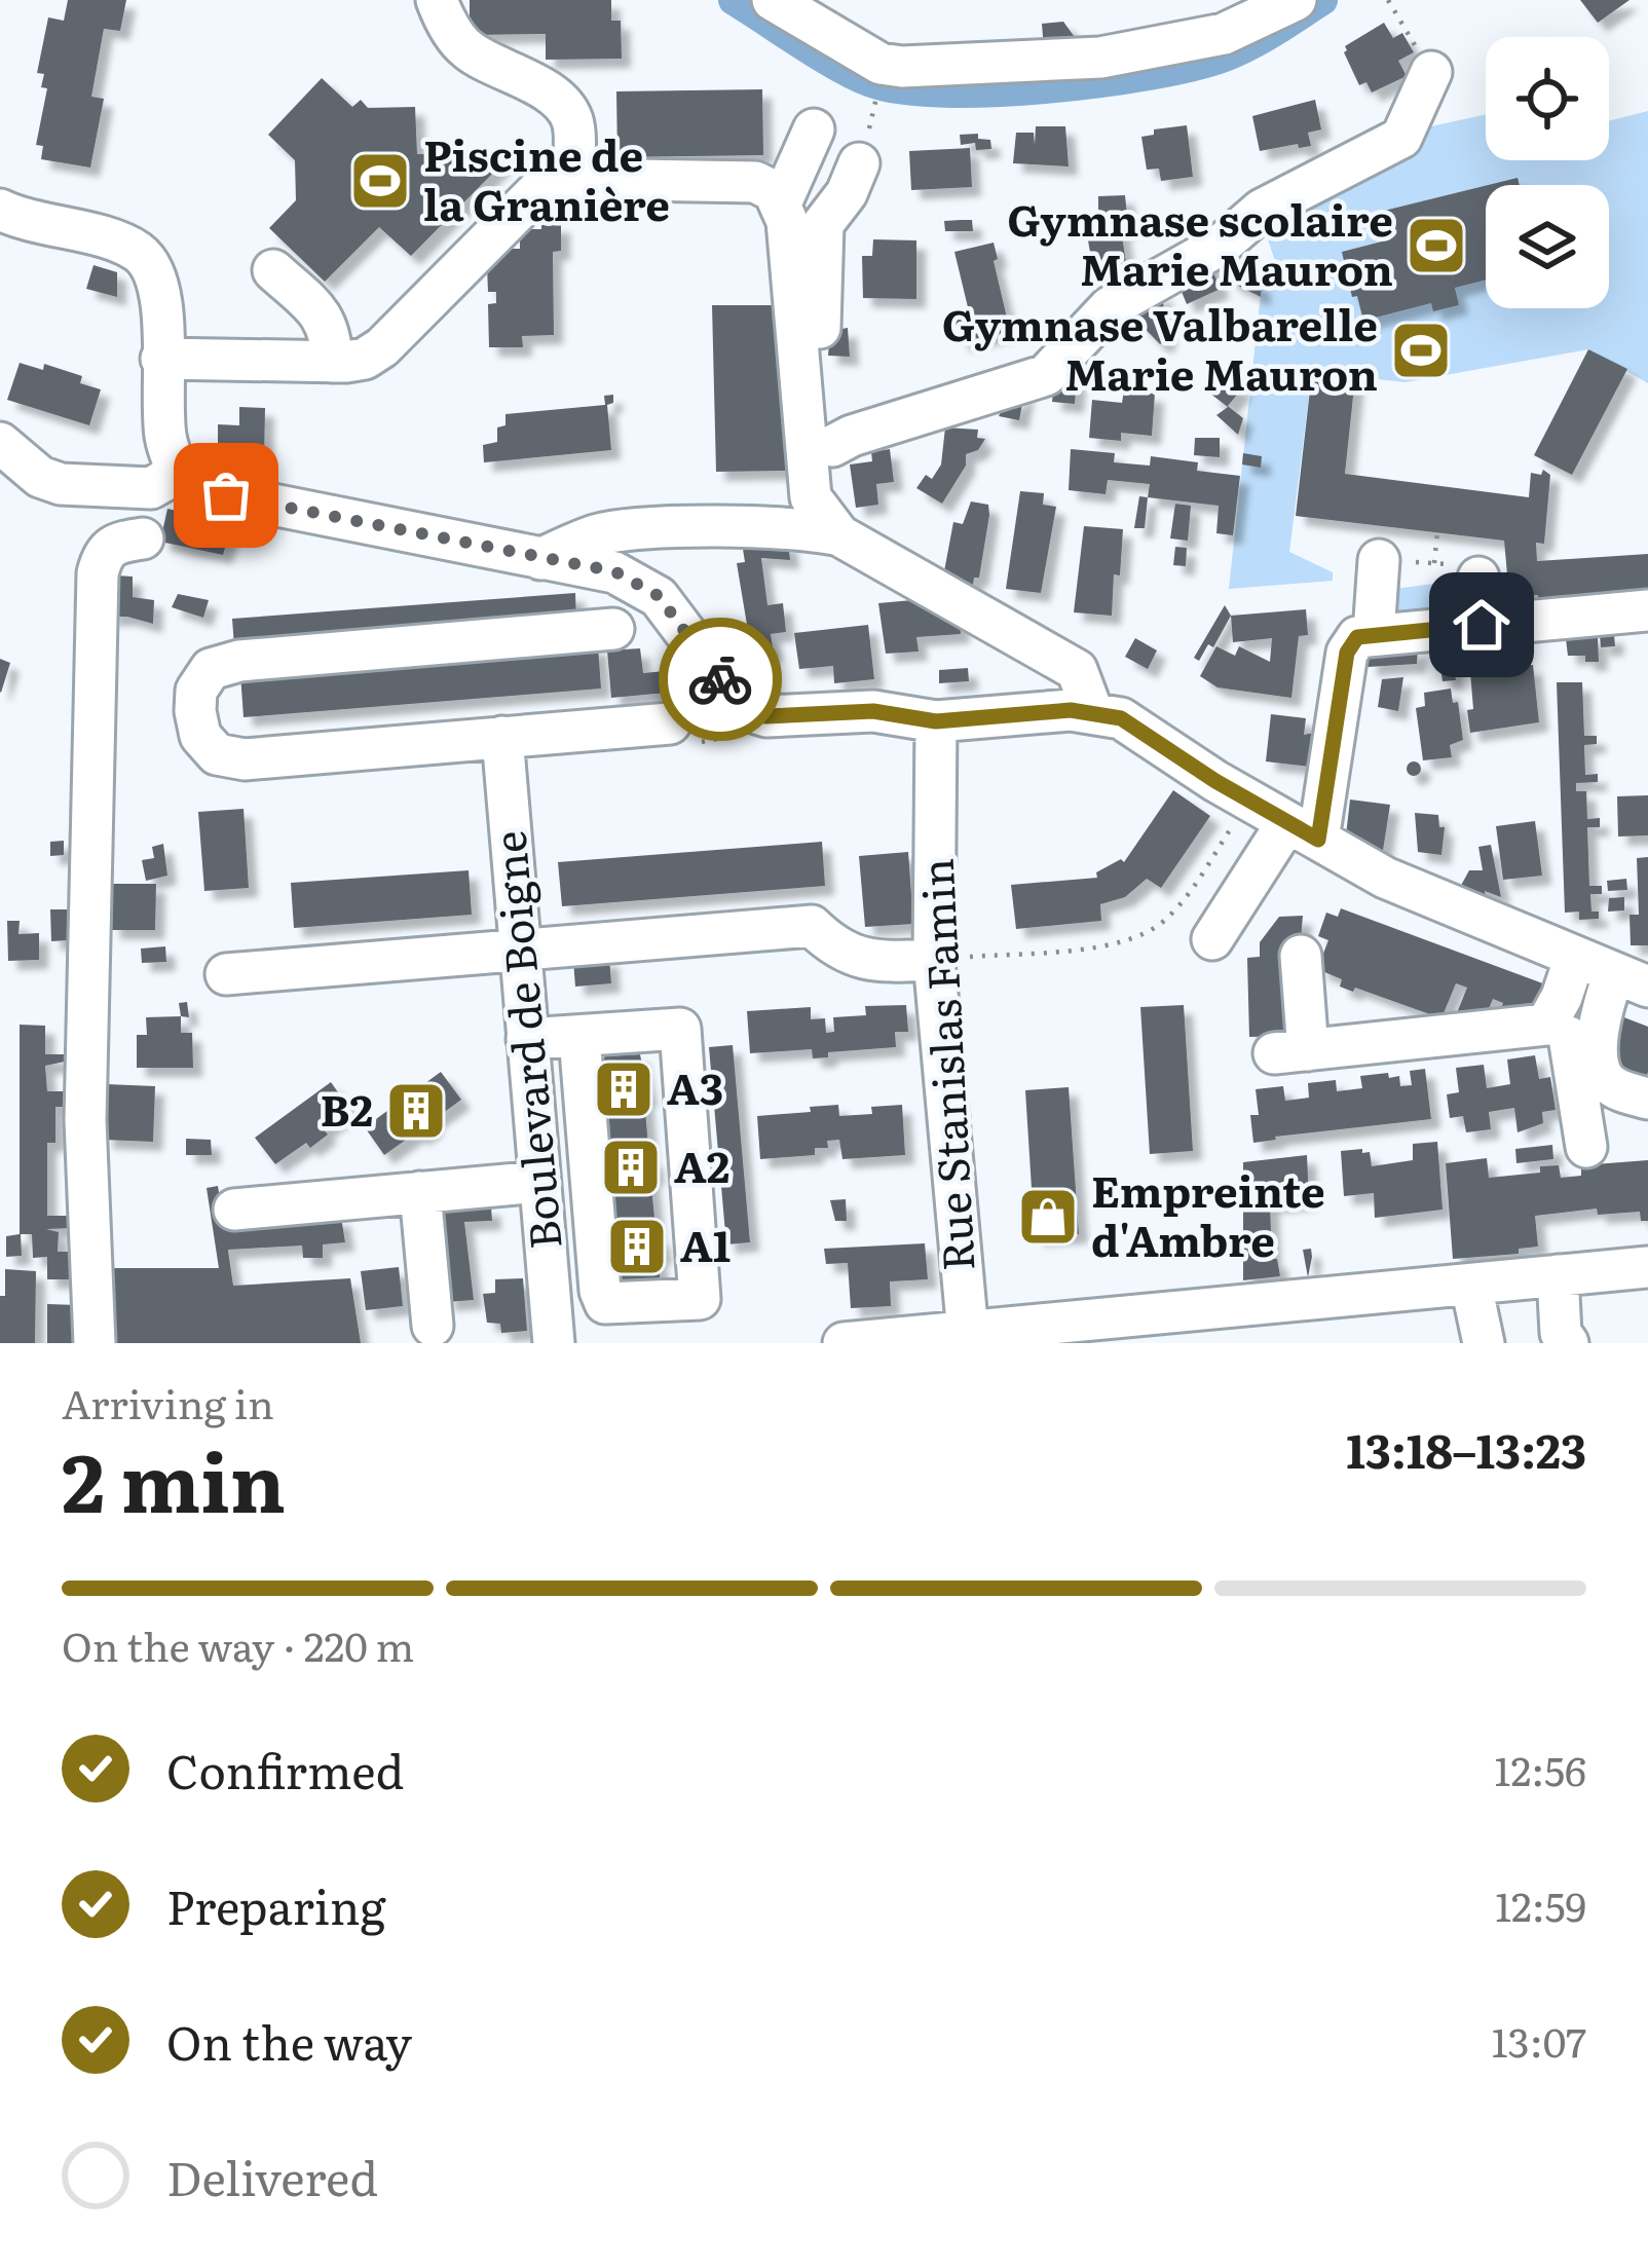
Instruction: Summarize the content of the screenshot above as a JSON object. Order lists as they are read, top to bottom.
{
  "streets": {
    "street": ["Boulevard de Boigne", "Rue Stanislas Famin"]
  },
  "places": {
    "sports": ["Piscine de la Granière", "Gymnase scolaire Marie Mauron", "Gymnase Valbarelle Marie Mauron"],
    "building": [
      "A3",
      "B2",
      "A2",
      "A1"
    ],
    "shop": ["Empreinte d'Ambre"]
  },
  "page": {
    "heading": ["2 min", "Arriving in", "13:18–13:23"],
    "bar": "On the way · 220 m",
    "list": [
      ["Confirmed", "12:56"],
      ["Preparing", "12:59"],
      ["On the way", "13:07"],
      "Delivered"
    ]
  }
}
